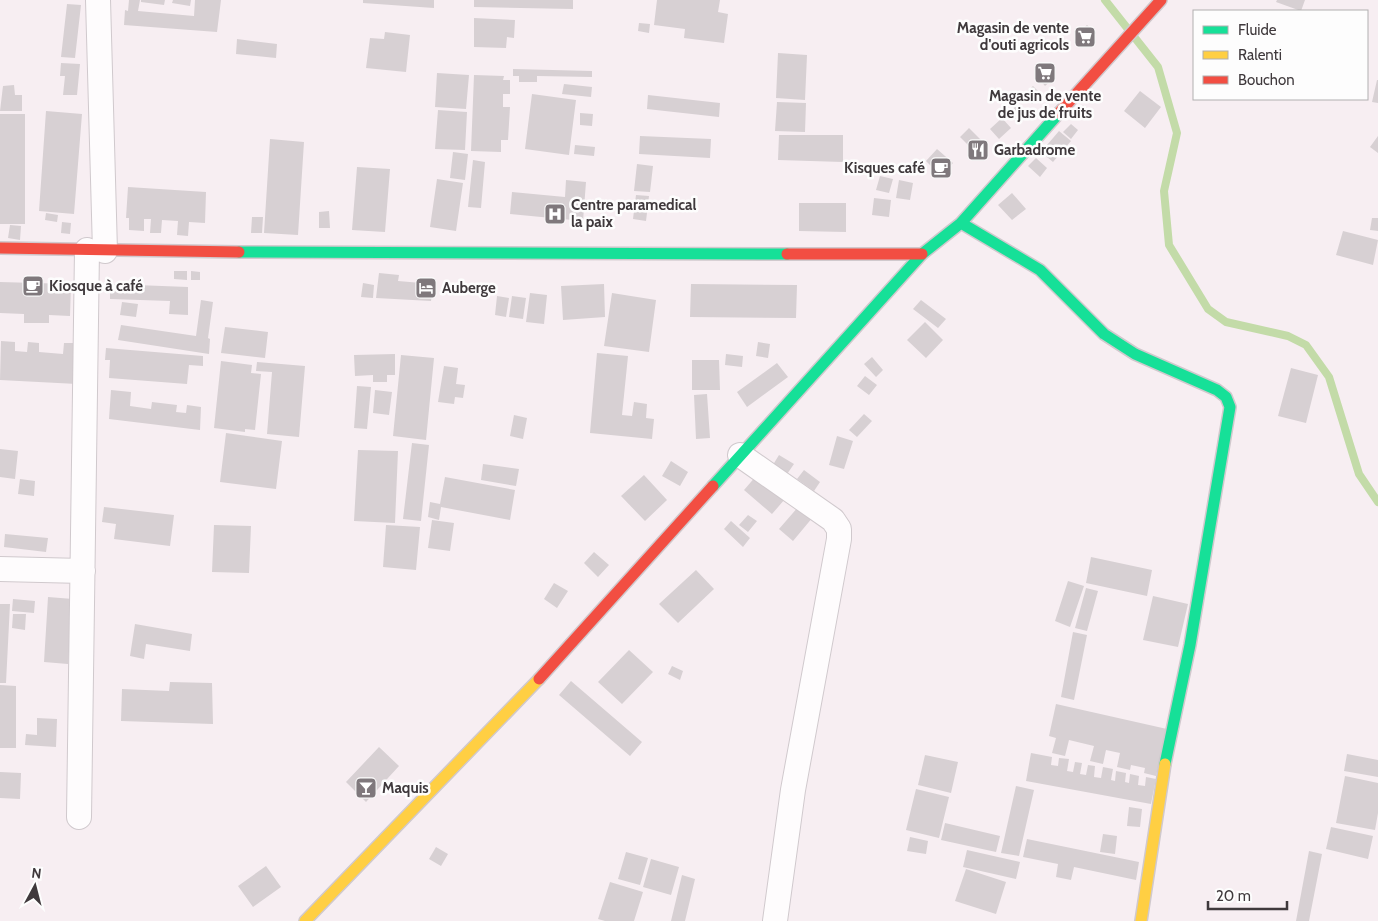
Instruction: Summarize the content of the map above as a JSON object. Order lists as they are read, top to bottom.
{
  "places": {
    "supermarket": ["Magasin de vente d'outi agricols", "Magasin de vente de jus de fruits"],
    "restaurant": ["Garbadrome"],
    "cafe": ["Kisques café", "Kiosque à café"],
    "hospital": ["Centre paramedical la paix"],
    "hotel": ["Auberge"],
    "bar": ["Maquis"]
  },
  "legend": ["Fluide", "Ralenti", "Bouchon"],
  "scale_bar": "20 m",
  "north": "top"
}
